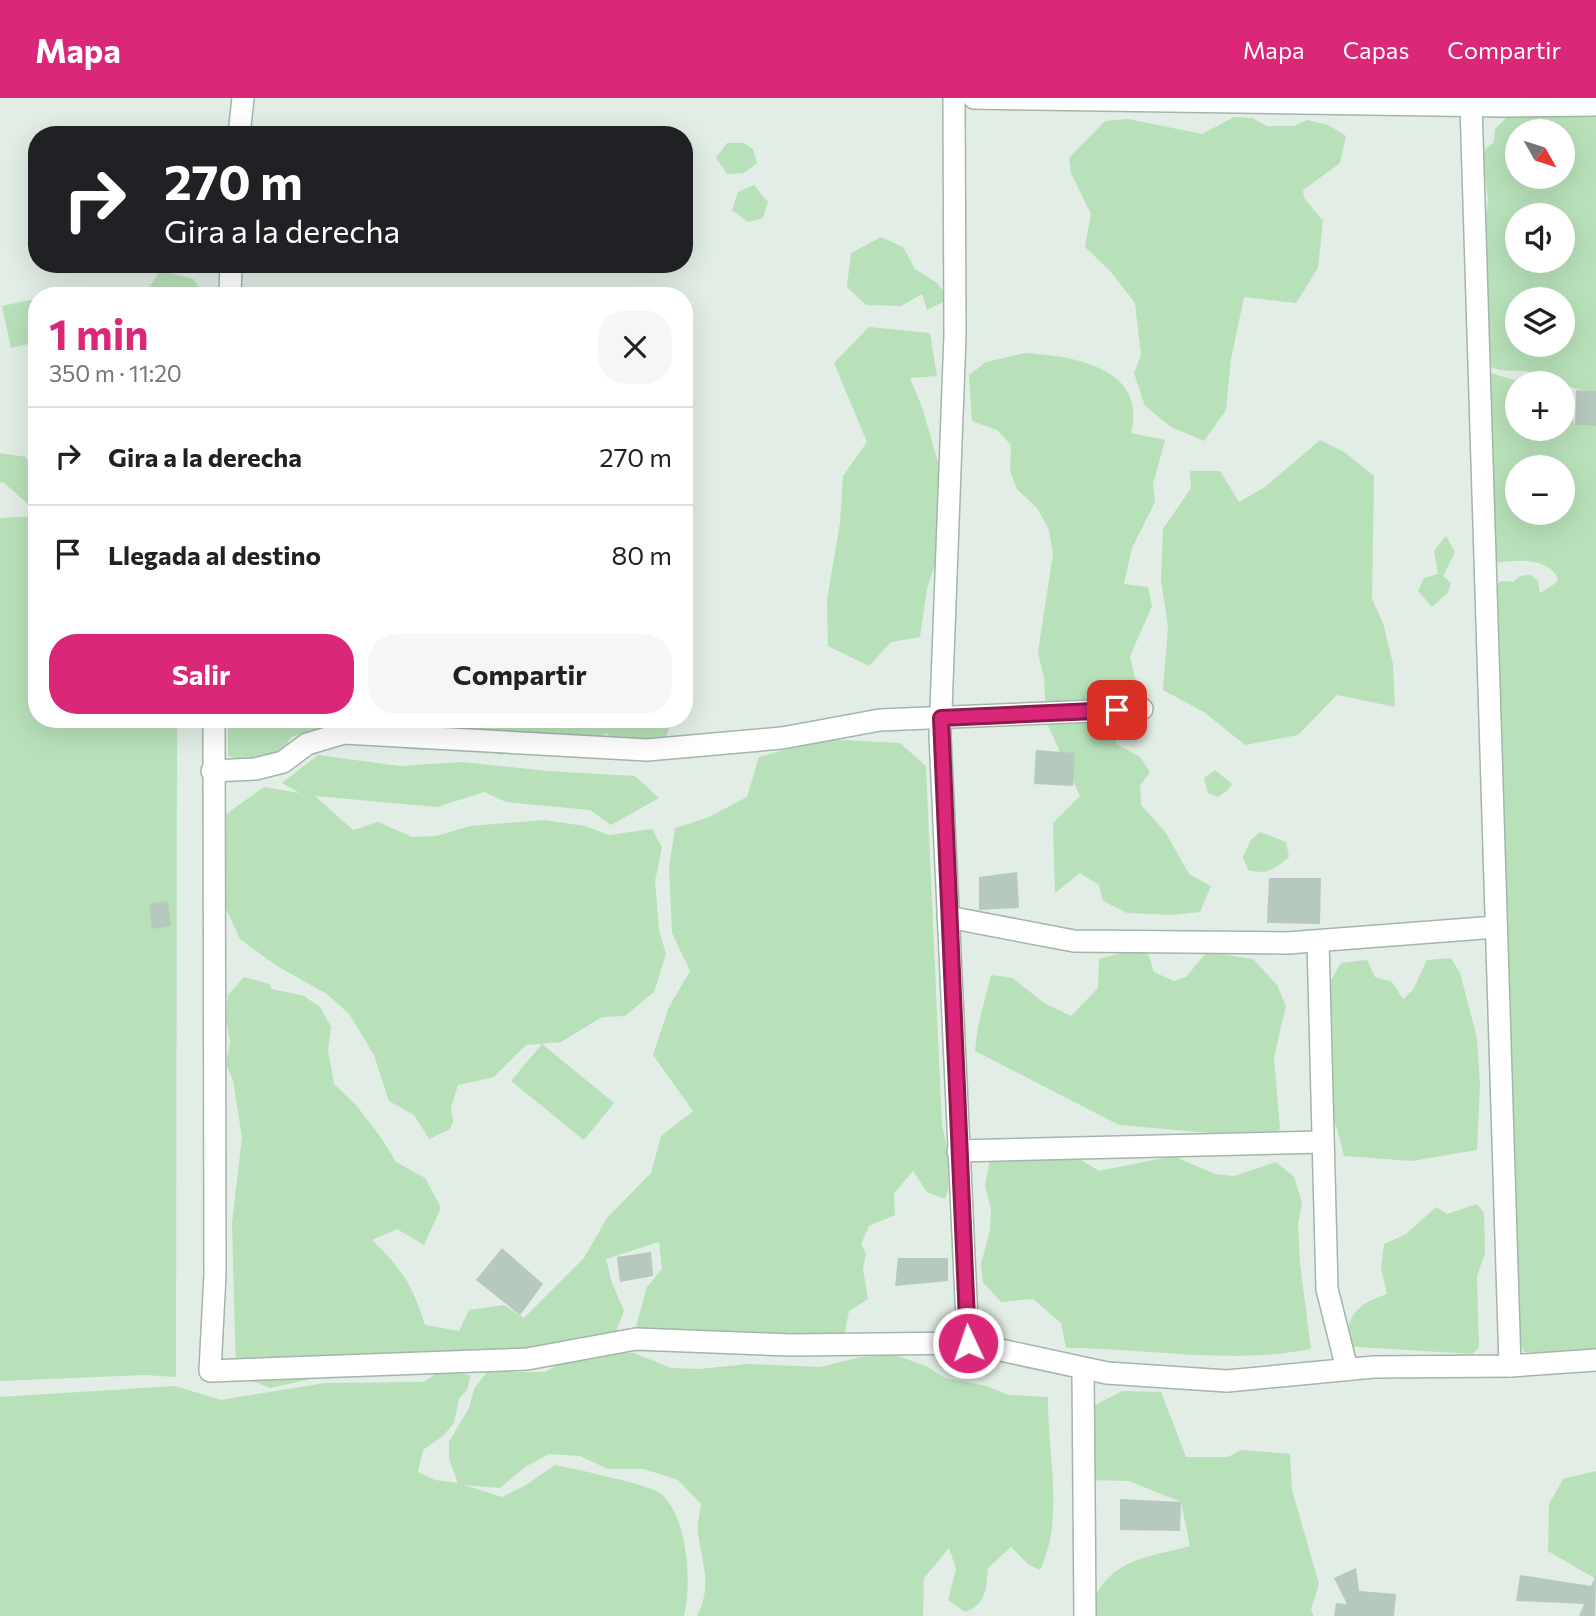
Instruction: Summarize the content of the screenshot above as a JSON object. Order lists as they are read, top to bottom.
{
  "north": "bottom right",
  "page": {
    "header": "Mapa",
    "nav": ["Mapa", "Capas", "Compartir"],
    "map_buttons": ["+", "−"],
    "turn": ["270 m", "Gira a la derecha"],
    "heading": ["1 min", "350 m · 11:20"],
    "list": [
      {
        "name": "Gira a la derecha",
        "value": "270 m"
      },
      {
        "name": "Llegada al destino",
        "value": "80 m"
      }
    ],
    "buttons": ["Salir", "Compartir"]
  }
}
